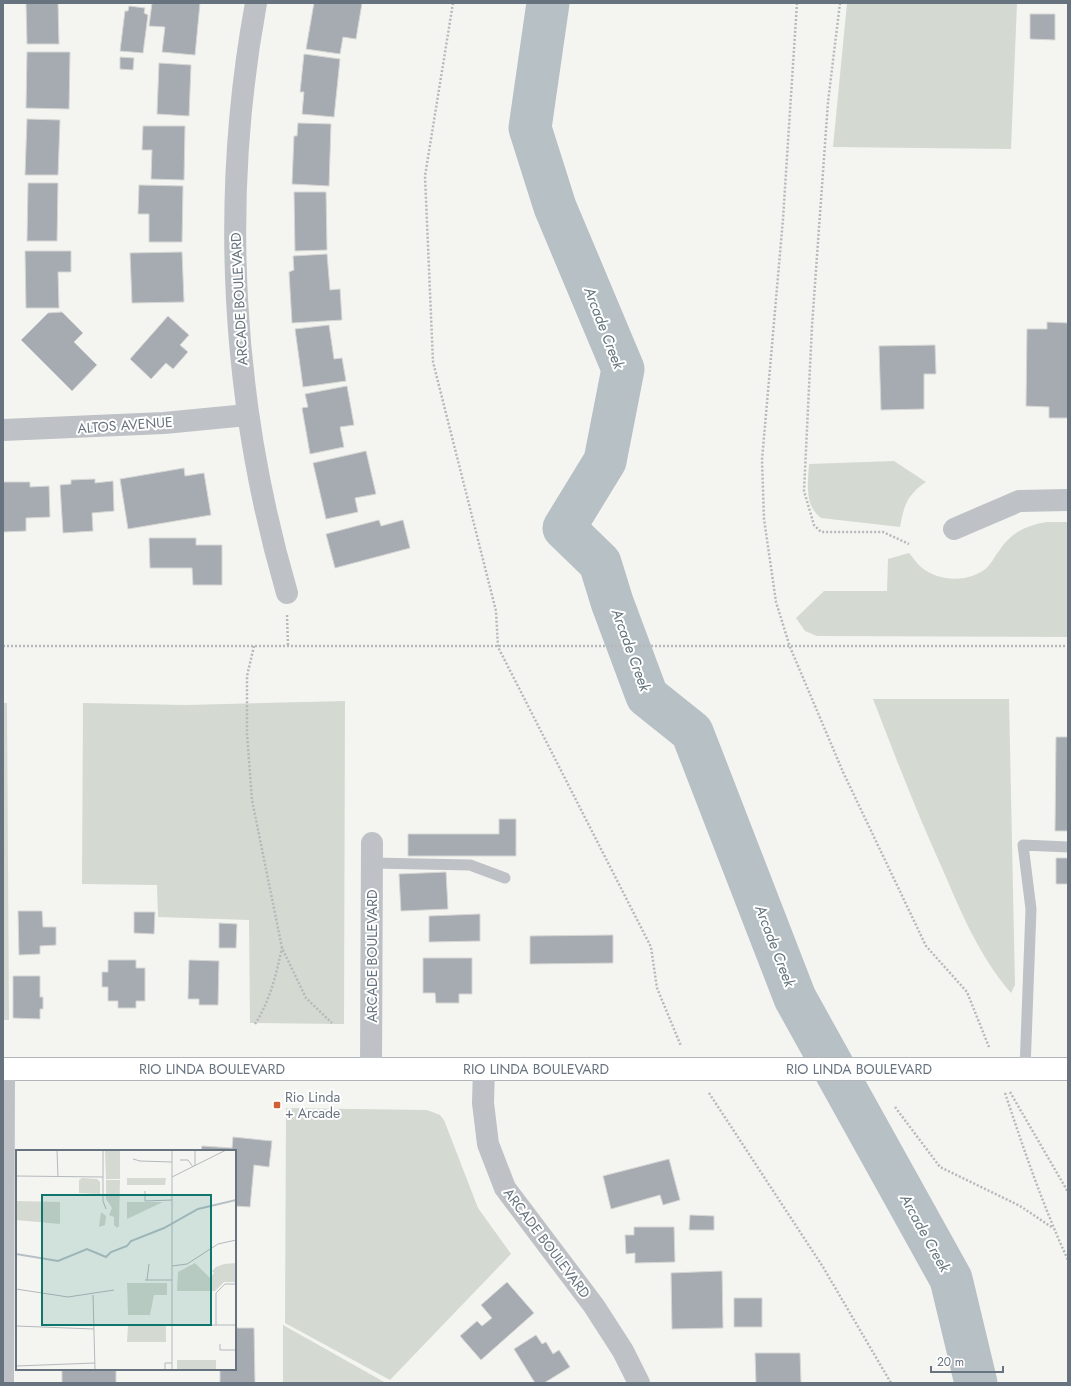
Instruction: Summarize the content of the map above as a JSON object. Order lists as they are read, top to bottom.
{
  "streets": {
    "main road": ["RIO LINDA BOULEVARD"],
    "street": ["ARCADE BOULEVARD", "ALTOS AVENUE"]
  },
  "crossings": [
    ["ARCADE BOULEVARD", "ALTOS AVENUE"],
    ["ARCADE BOULEVARD", "RIO LINDA BOULEVARD"]
  ],
  "water": ["Arcade Creek"],
  "places": {
    "transit": ["Rio Linda + Arcade"]
  },
  "scale_bar": "20 m"
}
